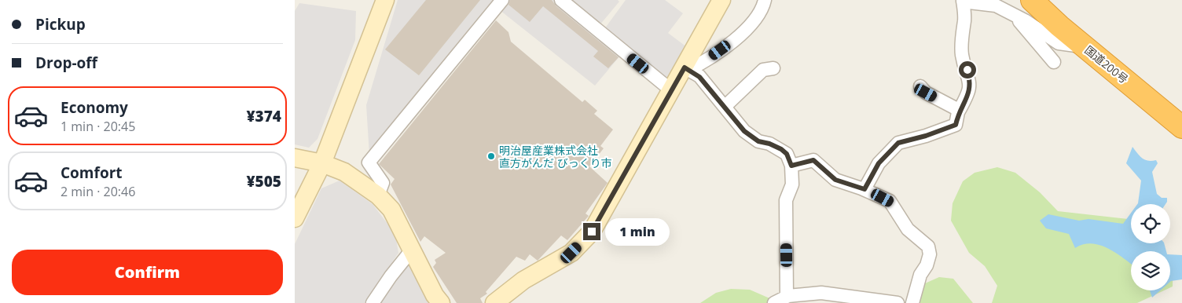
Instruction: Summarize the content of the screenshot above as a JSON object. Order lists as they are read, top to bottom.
{
  "streets": {
    "highway": ["国道200号"]
  },
  "places": ["明治屋産業株式会社 直方がんだ びっくり市"],
  "page": {
    "banner": ["Pickup", "Drop-off"],
    "list": [
      {
        "name": "Economy",
        "note": "1 min · 20:45",
        "value": "¥374"
      },
      {
        "name": "Comfort",
        "note": "2 min · 20:46",
        "value": "¥505"
      }
    ],
    "bubble": "1 min",
    "buttons": "Confirm"
  }
}
